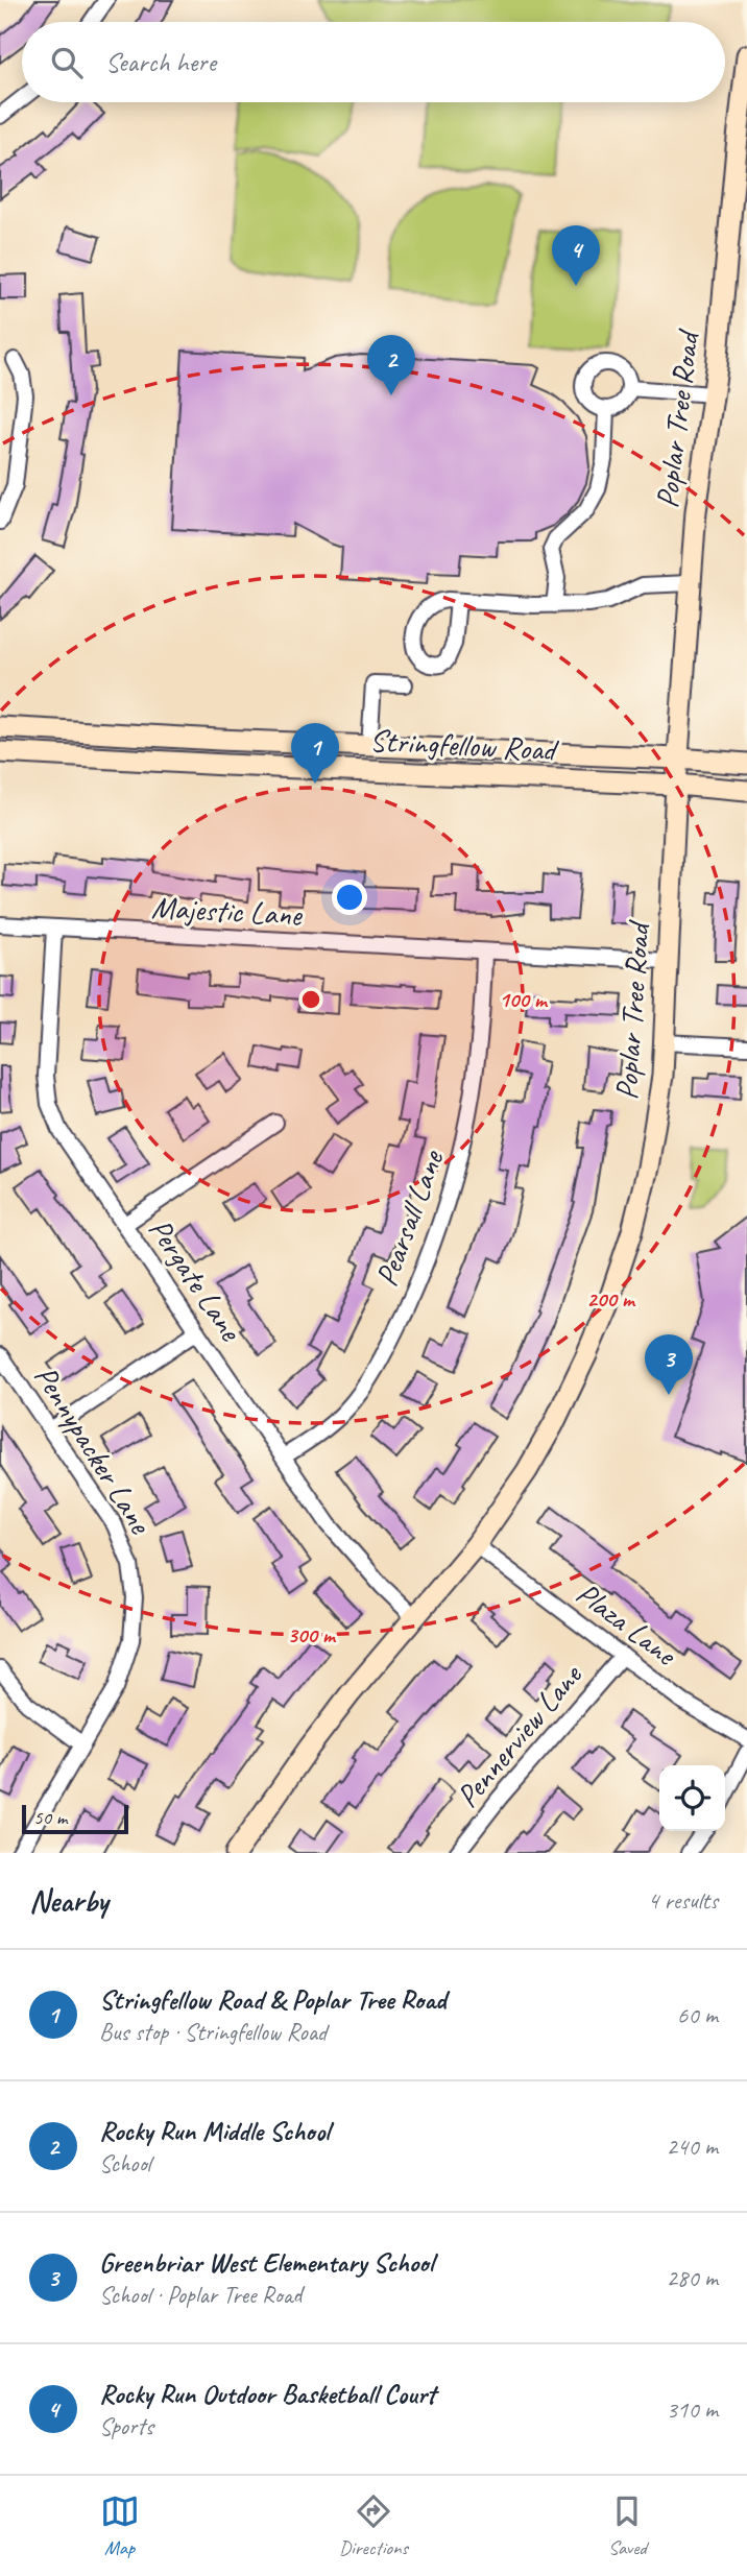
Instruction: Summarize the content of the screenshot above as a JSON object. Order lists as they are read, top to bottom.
{
  "streets": {
    "main road": ["Poplar Tree Road", "Stringfellow Road"],
    "street": [
      "Majestic Lane",
      "Pearsall Lane",
      "Pergate Lane",
      "Pennypacker Lane",
      "Plaza Lane",
      "Pennerview Lane"
    ]
  },
  "crossings": [
    ["Poplar Tree Road", "Stringfellow Road"],
    ["Poplar Tree Road", "Majestic Lane"],
    ["Poplar Tree Road", "Pergate Lane"],
    ["Poplar Tree Road", "Plaza Lane"],
    ["Majestic Lane", "Pearsall Lane"],
    ["Majestic Lane", "Pergate Lane"],
    ["Pearsall Lane", "Pergate Lane"],
    ["Plaza Lane", "Pennerview Lane"]
  ],
  "scale_bar": "50 m",
  "page": {
    "search": "Search here",
    "pins": [
      "4",
      "2",
      "1",
      "3"
    ],
    "scale": "50 m",
    "heading": ["Nearby", "4 results"],
    "list": [
      {
        "mark": "1",
        "name": "Stringfellow Road & Poplar Tree Road",
        "note": "Bus stop · Stringfellow Road",
        "value": "60 m"
      },
      {
        "mark": "2",
        "name": "Rocky Run Middle School",
        "note": "School",
        "value": "240 m"
      },
      {
        "mark": "3",
        "name": "Greenbriar West Elementary School",
        "note": "School · Poplar Tree Road",
        "value": "280 m"
      },
      {
        "mark": "4",
        "name": "Rocky Run Outdoor Basketball Court",
        "note": "Sports",
        "value": "310 m"
      }
    ],
    "nav": ["Map", "Directions", "Saved"]
  },
  "rings": ["100 m", "200 m", "300 m"]
}
